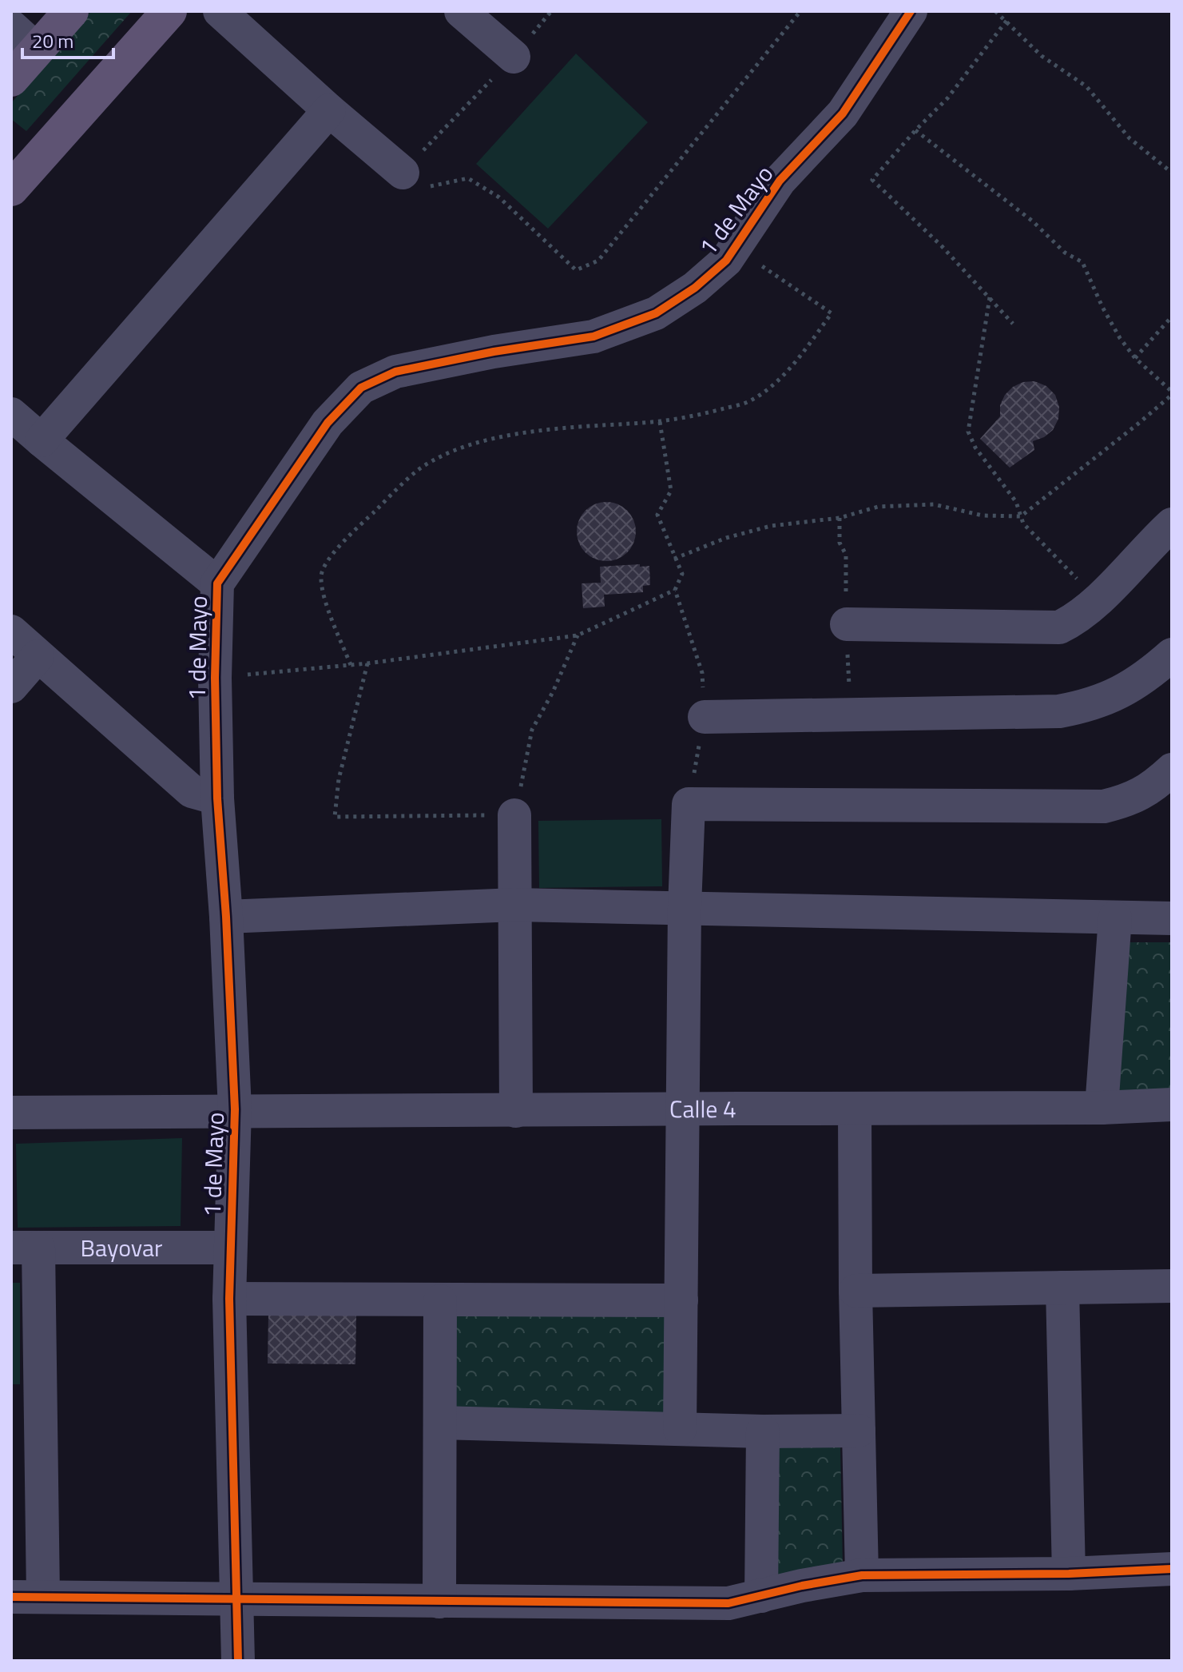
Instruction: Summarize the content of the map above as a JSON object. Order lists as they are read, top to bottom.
{
  "streets": {
    "street": ["1 de Mayo", "Calle 4", "Bayovar"]
  },
  "crossings": [
    ["1 de Mayo", "Calle 4"],
    ["1 de Mayo", "Bayovar"]
  ],
  "scale_bar": "20 m"
}
